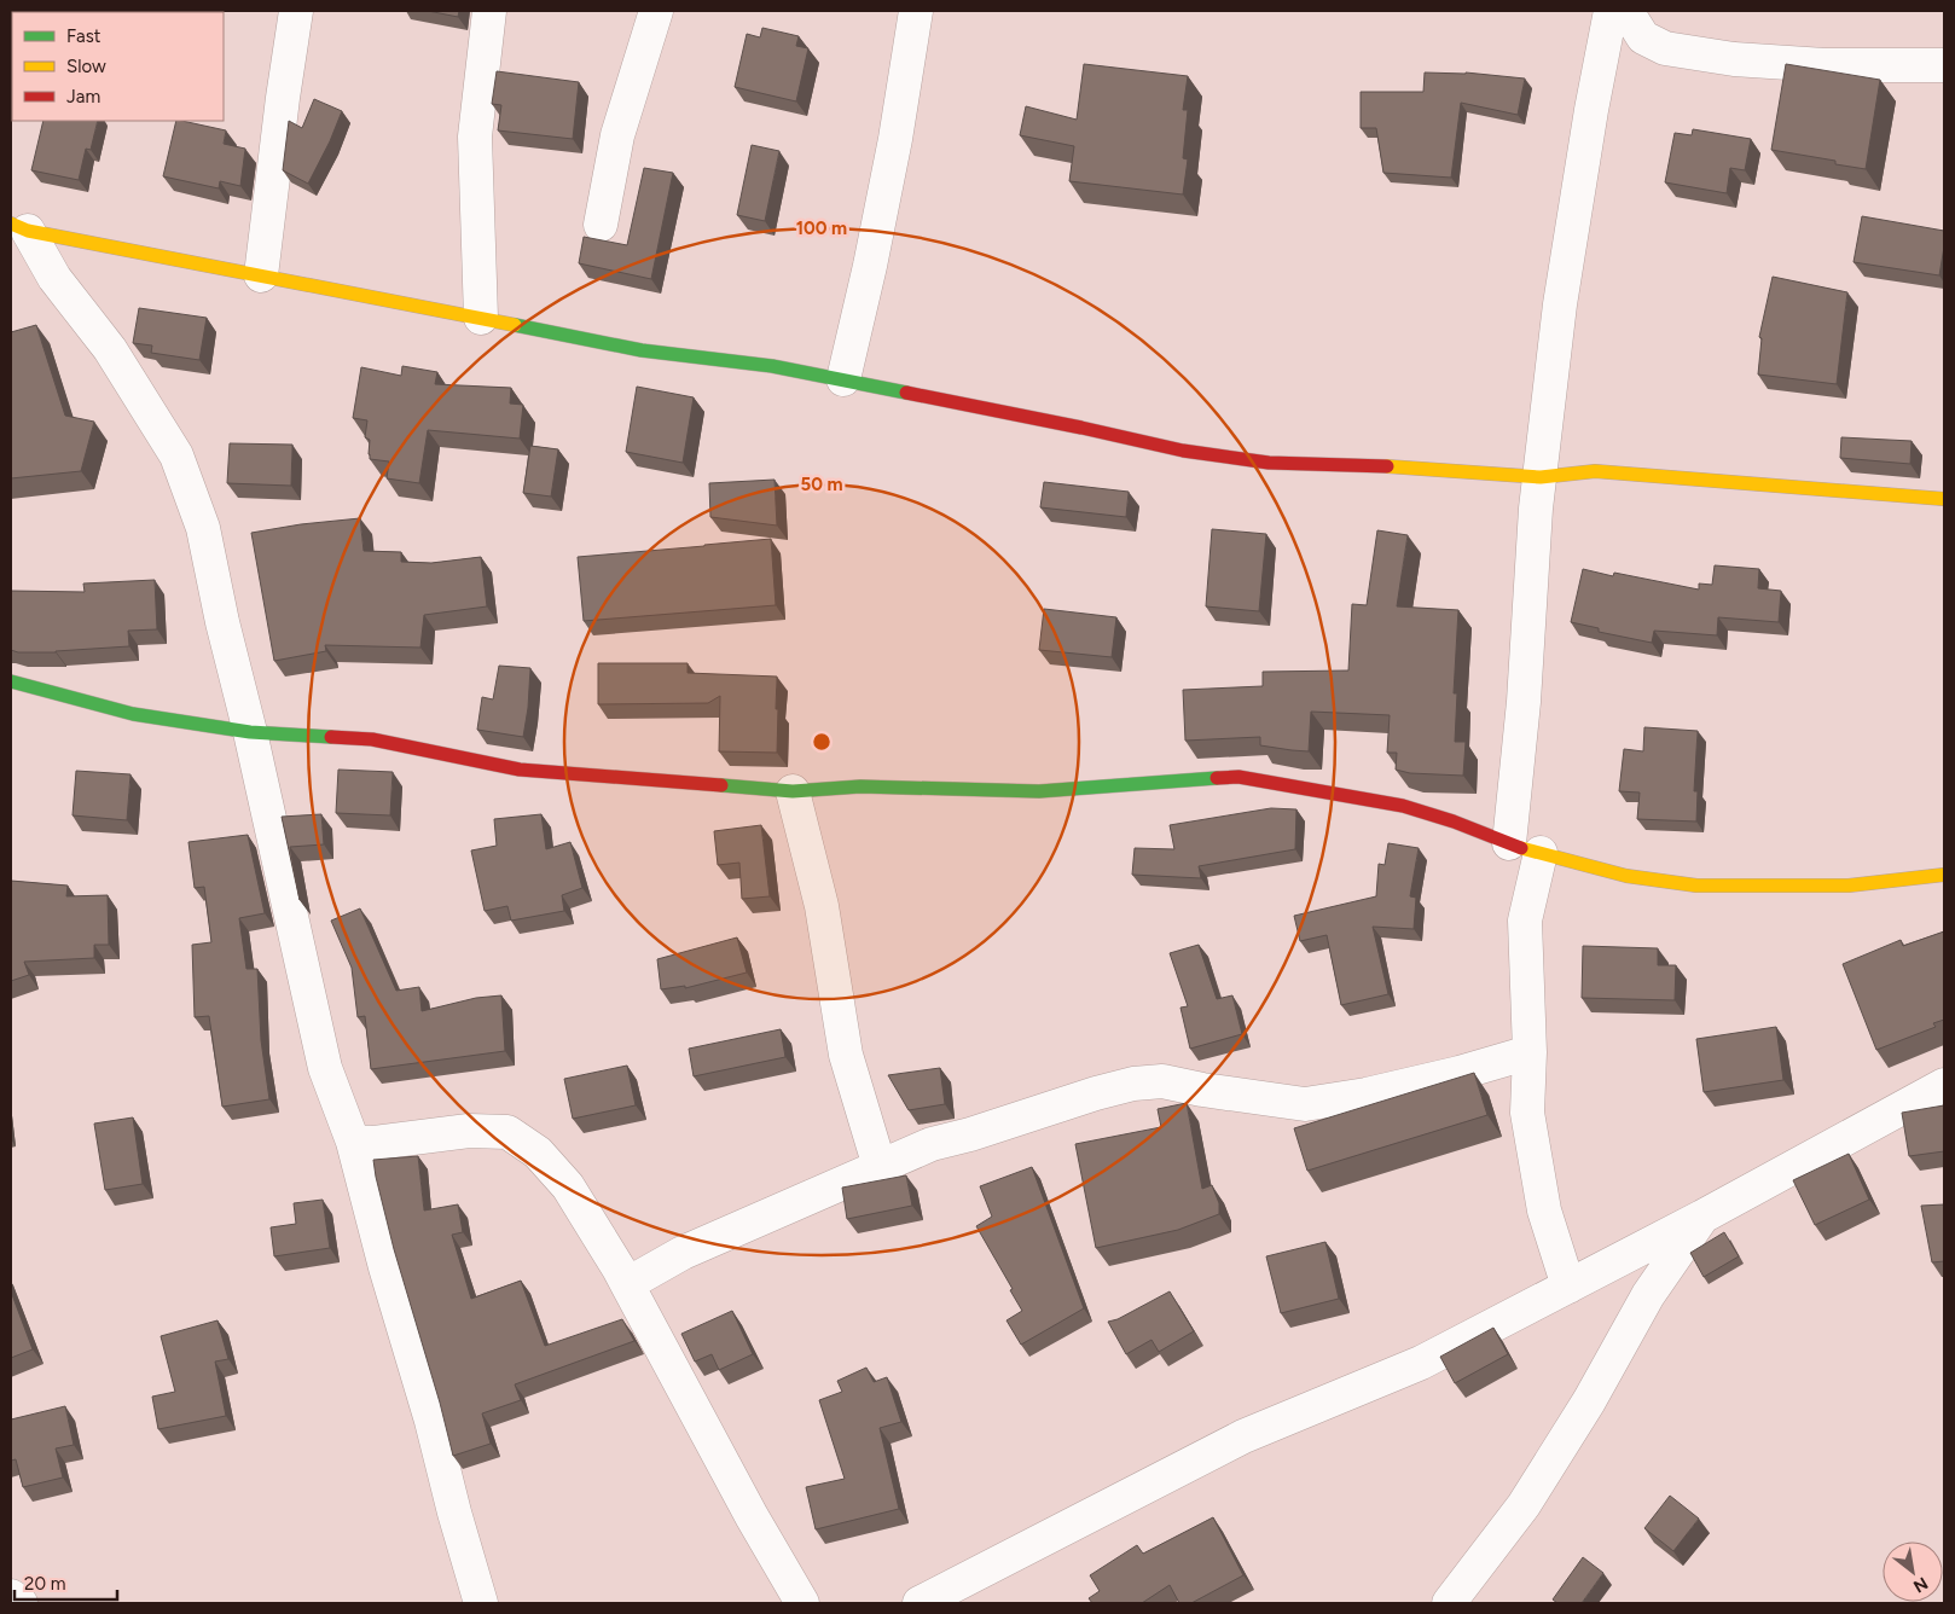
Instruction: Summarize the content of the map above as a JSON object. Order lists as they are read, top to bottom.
{
  "legend": ["Fast", "Slow", "Jam"],
  "scale_bar": "20 m",
  "north": "bottom right",
  "rings": ["100 m", "50 m"]
}
